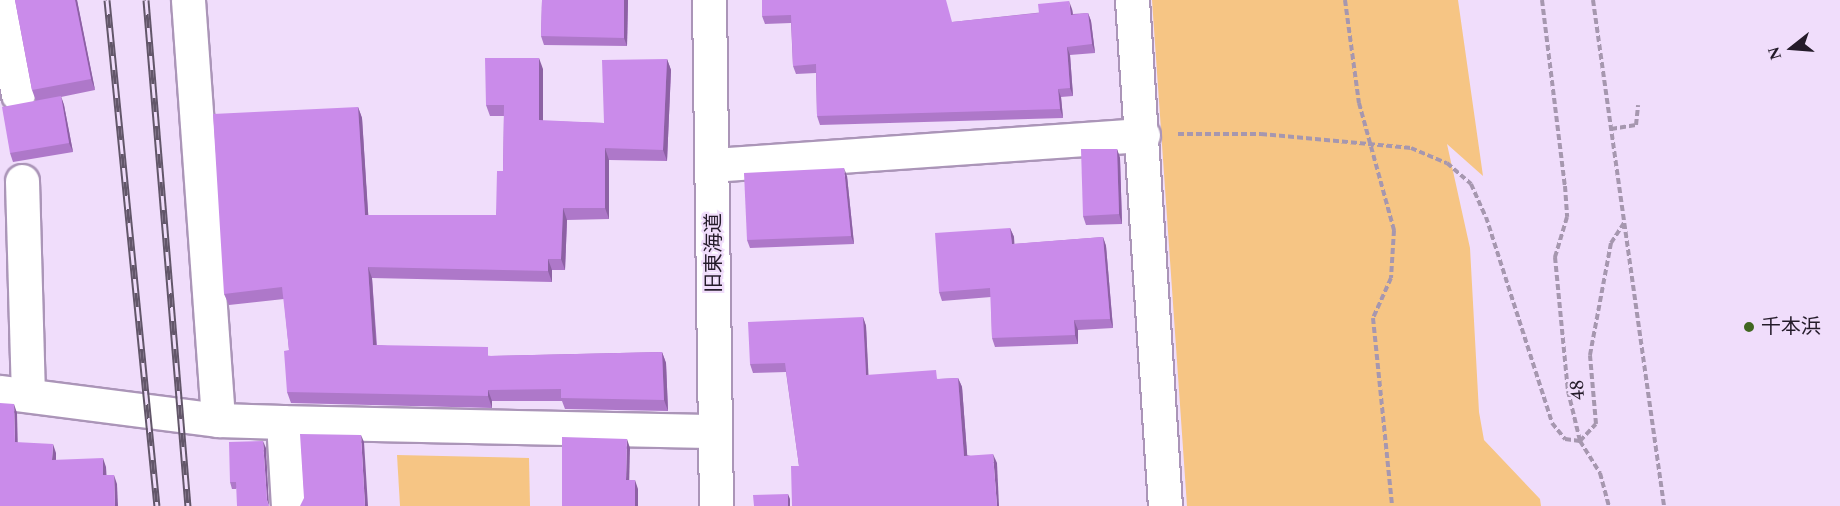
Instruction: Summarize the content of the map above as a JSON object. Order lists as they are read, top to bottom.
{
  "streets": {
    "street": ["旧東海道"],
    "path": ["48"]
  },
  "places": ["千本浜"],
  "north": "left"
}
